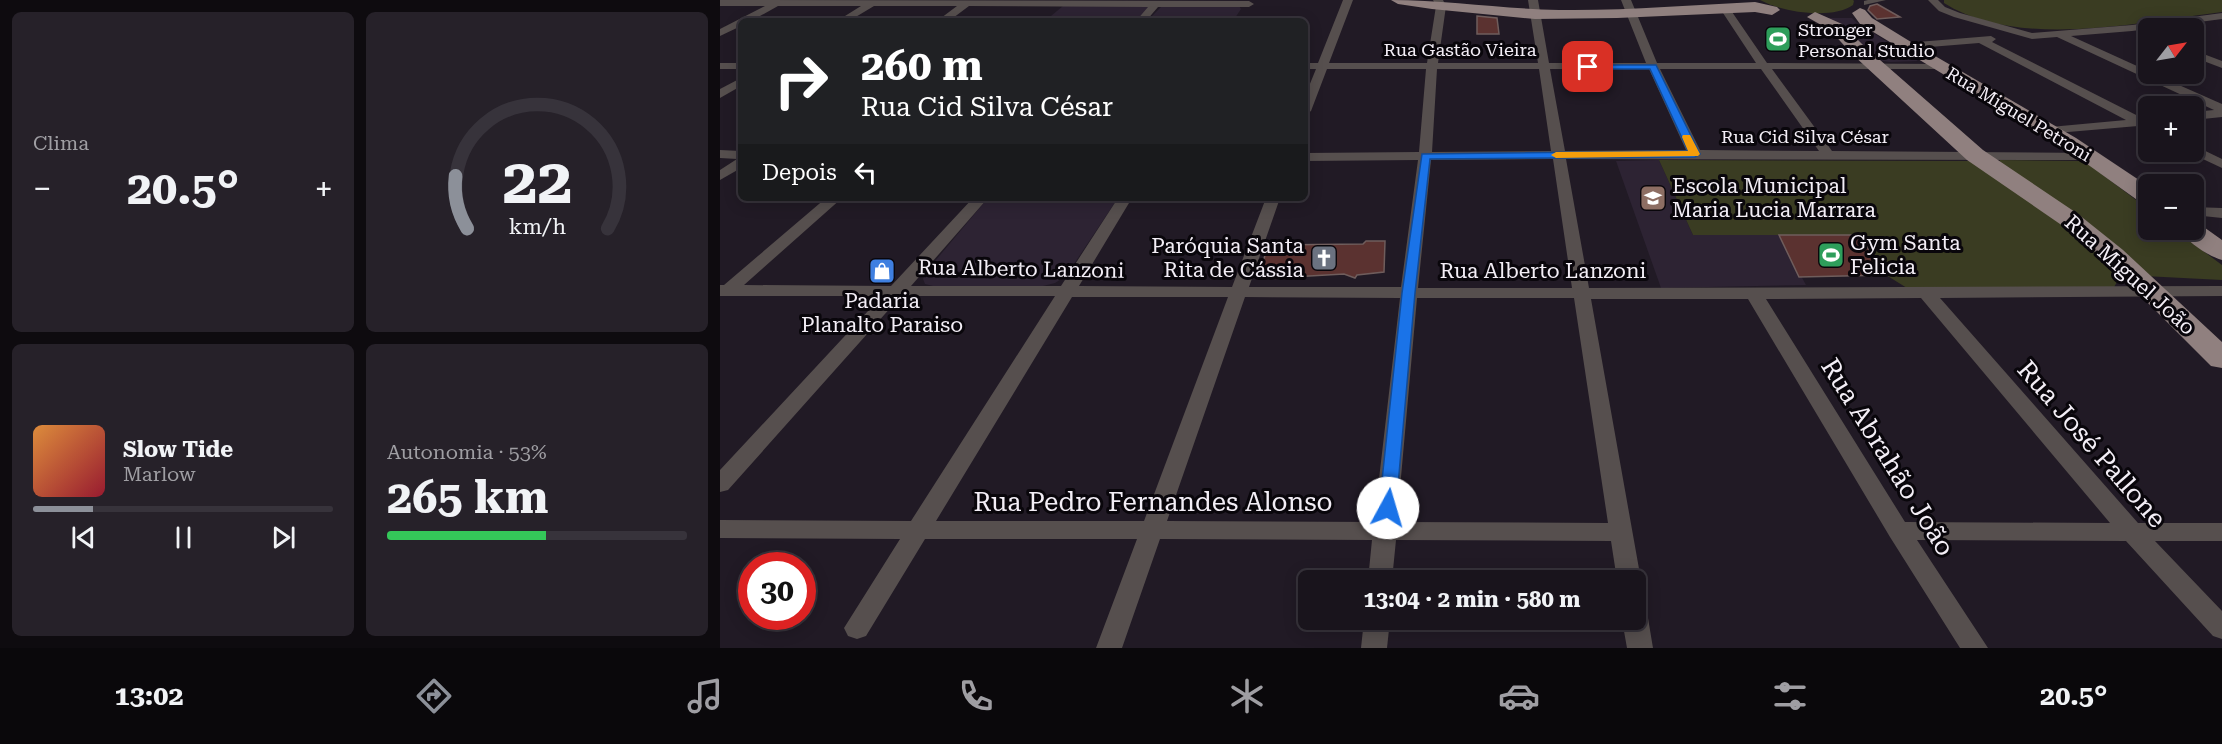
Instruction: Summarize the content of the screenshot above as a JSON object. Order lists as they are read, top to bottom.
{
  "streets": {
    "main road": ["Rua Miguel Petroni", "Rua Miguel João"],
    "street": [
      "Rua Gastão Vieira",
      "Rua Cid Silva César",
      "Rua Alberto Lanzoni",
      "Rua José Pallone",
      "Rua Abrahão João",
      "Rua Pedro Fernandes Alonso"
    ]
  },
  "crossings": [
    ["Rua Gastão Vieira", "Rua Miguel Petroni"],
    ["Rua Gastão Vieira", "Rua Miguel João"],
    ["Rua Miguel Petroni", "Rua Cid Silva César"],
    ["Rua Cid Silva César", "Rua Miguel João"],
    ["Rua Alberto Lanzoni", "Rua Miguel João"],
    ["Rua Alberto Lanzoni", "Rua José Pallone"],
    ["Rua Alberto Lanzoni", "Rua Abrahão João"]
  ],
  "places": {
    "sports": ["Stronger Personal Studio", "Gym Santa Felicia"],
    "school or university": ["Escola Municipal Maria Lucia Marrara"],
    "church": ["Paróquia Santa Rita de Cássia"],
    "shop": ["Padaria Planalto Paraiso"]
  },
  "north": "top right",
  "page": {
    "tile": [
      "Clima",
      ["Autonomia · 53%", "265 km"]
    ],
    "map_buttons": ["+", "−"],
    "turn": ["260 m", "Rua Cid Silva César"],
    "then": "Depois",
    "heat": ["−", "20.5°", "+"],
    "song": ["Slow Tide", "Marlow"],
    "limit": "30",
    "trip": "13:04 · 2 min · 580 m",
    "tabs": ["13:02", "20.5°"],
    "gauge": ["22", "km/h"]
  }
}
